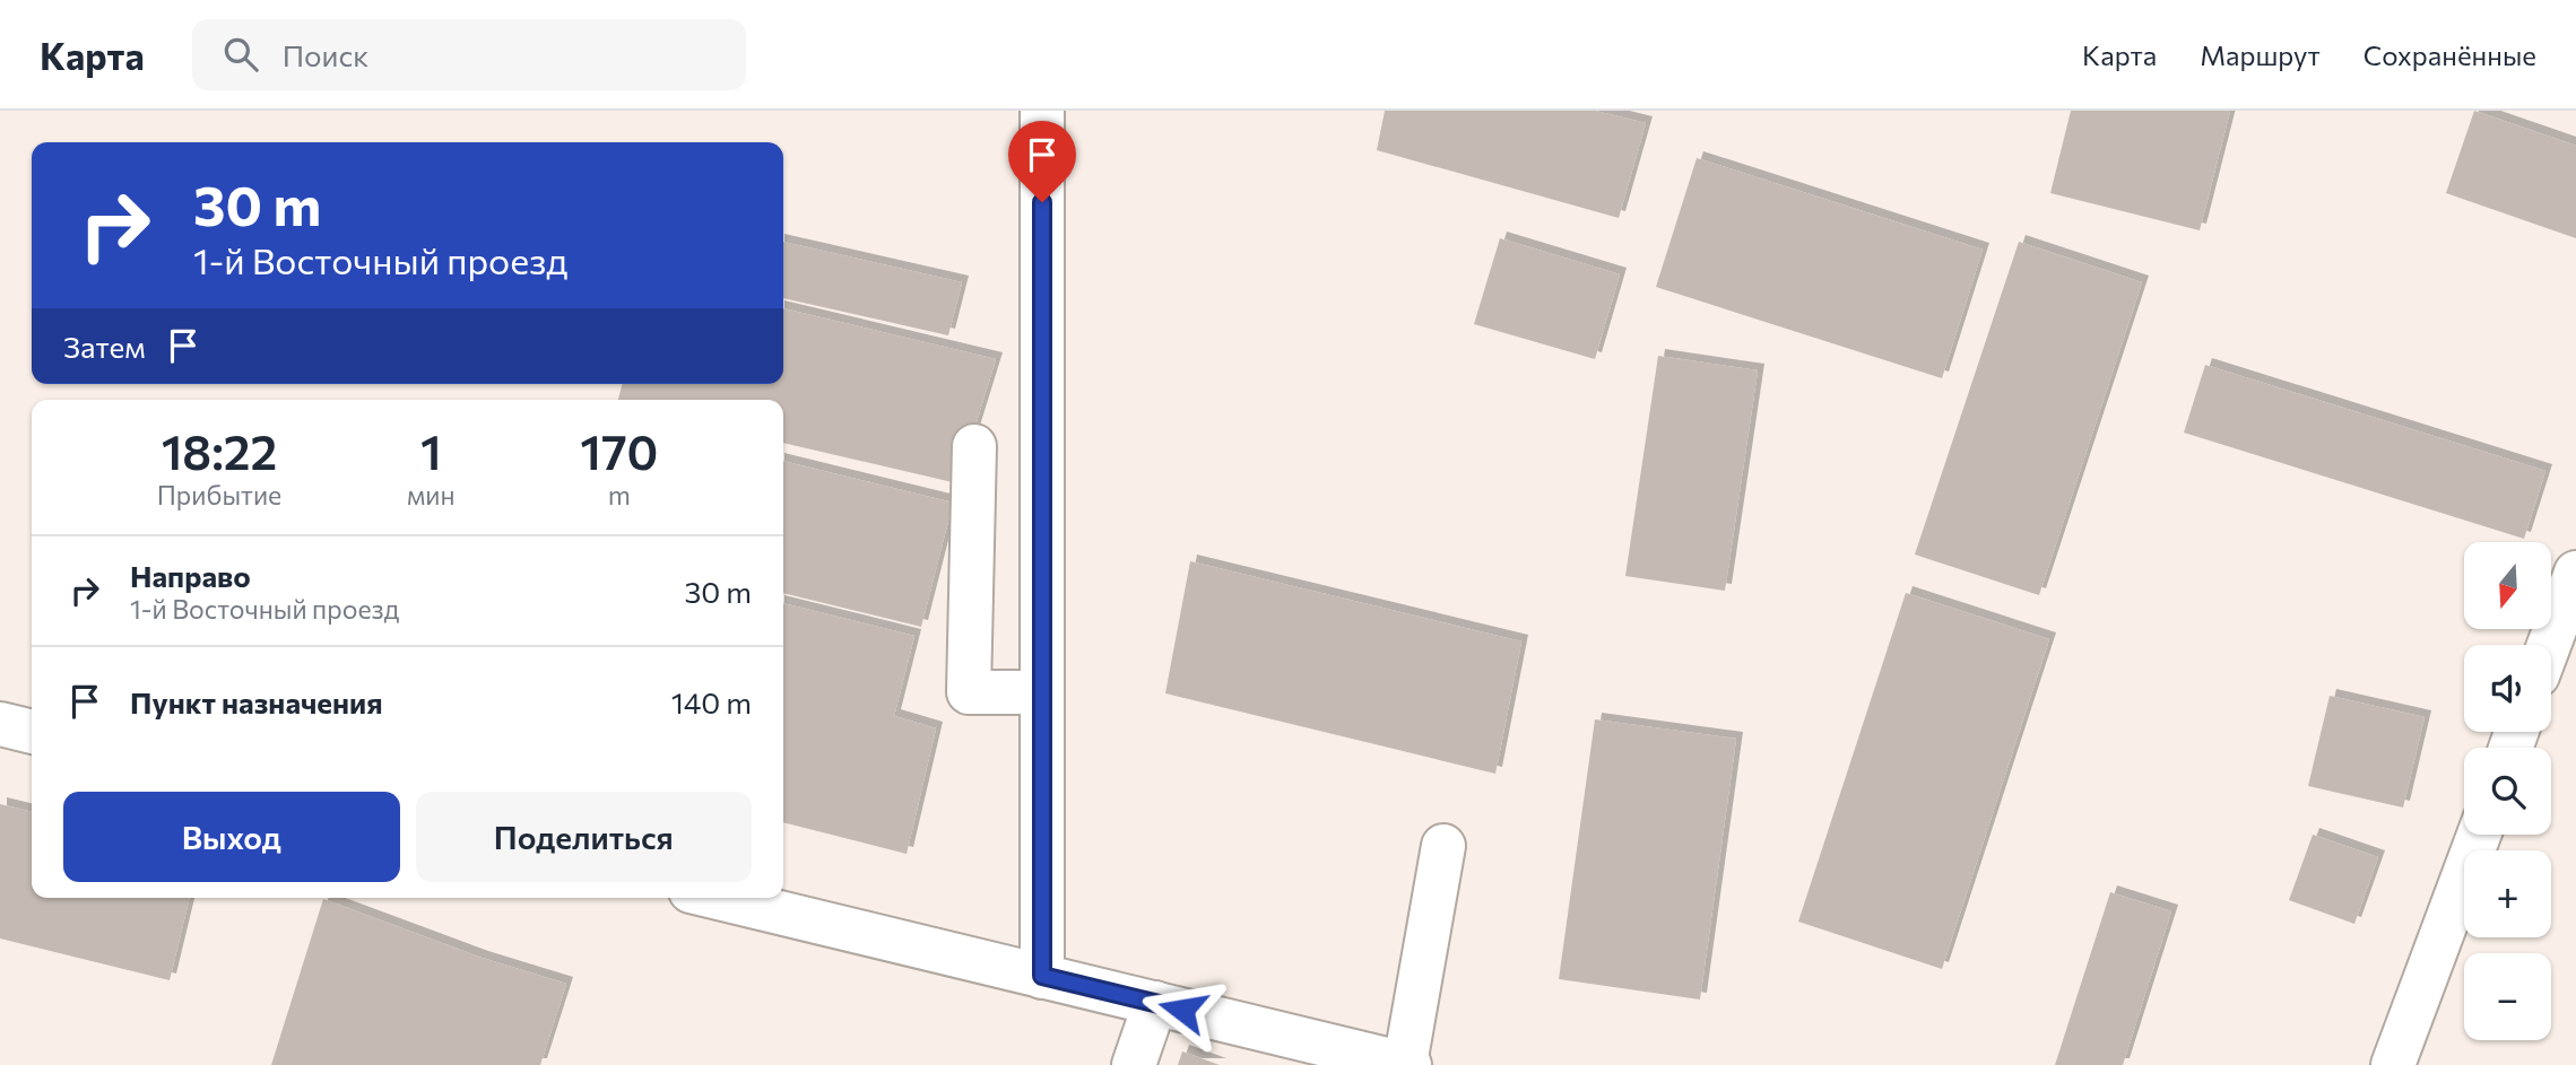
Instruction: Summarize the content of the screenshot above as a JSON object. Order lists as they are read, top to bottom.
{
  "north": "bottom",
  "page": {
    "header": "Карта",
    "search": "Поиск",
    "nav": ["Карта", "Маршрут", "Сохранённые"],
    "turn": ["30 m", "1-й Восточный проезд"],
    "then": "Затем",
    "eta": [
      "18:22",
      "Прибытие",
      "1",
      "мин",
      "170",
      "m"
    ],
    "list": [
      {
        "name": "Направо",
        "note": "1-й Восточный проезд",
        "value": "30 m"
      },
      {
        "name": "Пункт назначения",
        "value": "140 m"
      }
    ],
    "map_buttons": ["+", "−"],
    "buttons": ["Выход", "Поделиться"]
  }
}
